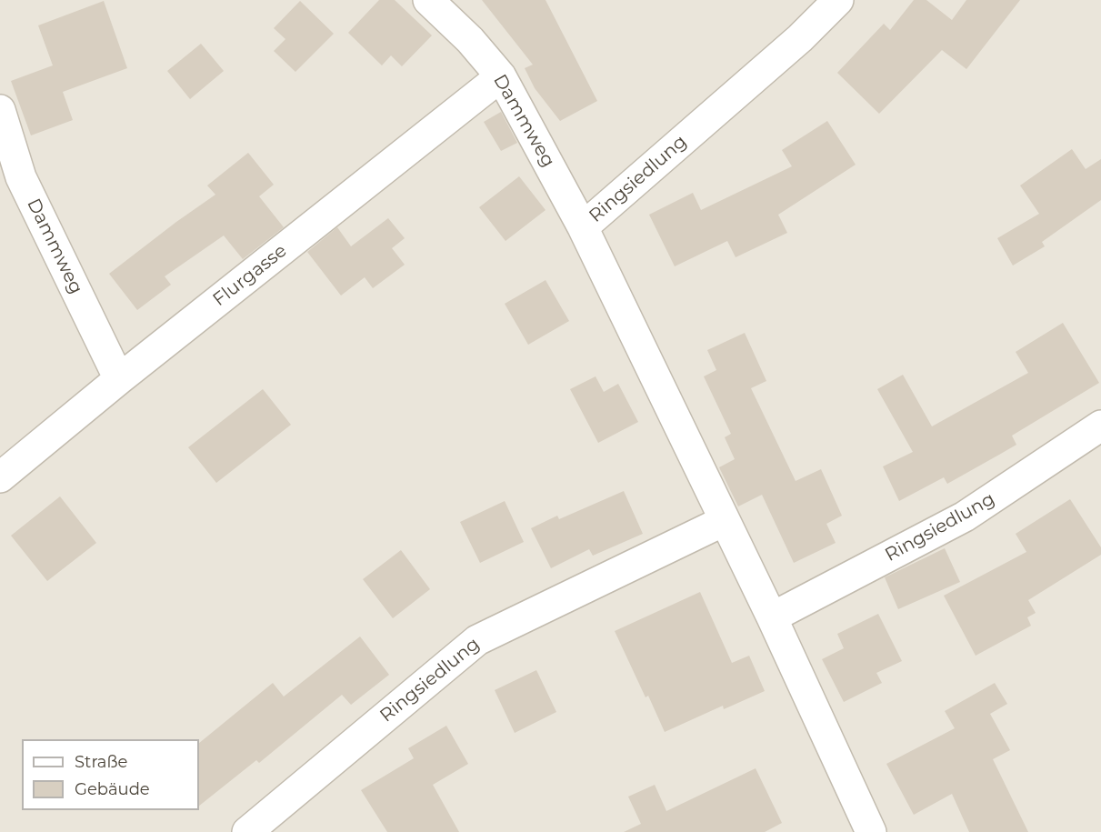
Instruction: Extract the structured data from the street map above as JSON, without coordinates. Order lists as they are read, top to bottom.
{
  "streets": {
    "street": ["Dammweg", "Ringsiedlung", "Flurgasse"]
  },
  "crossings": [
    ["Dammweg", "Ringsiedlung"],
    ["Dammweg", "Flurgasse"]
  ],
  "legend": ["Straße", "Gebäude"]
}
